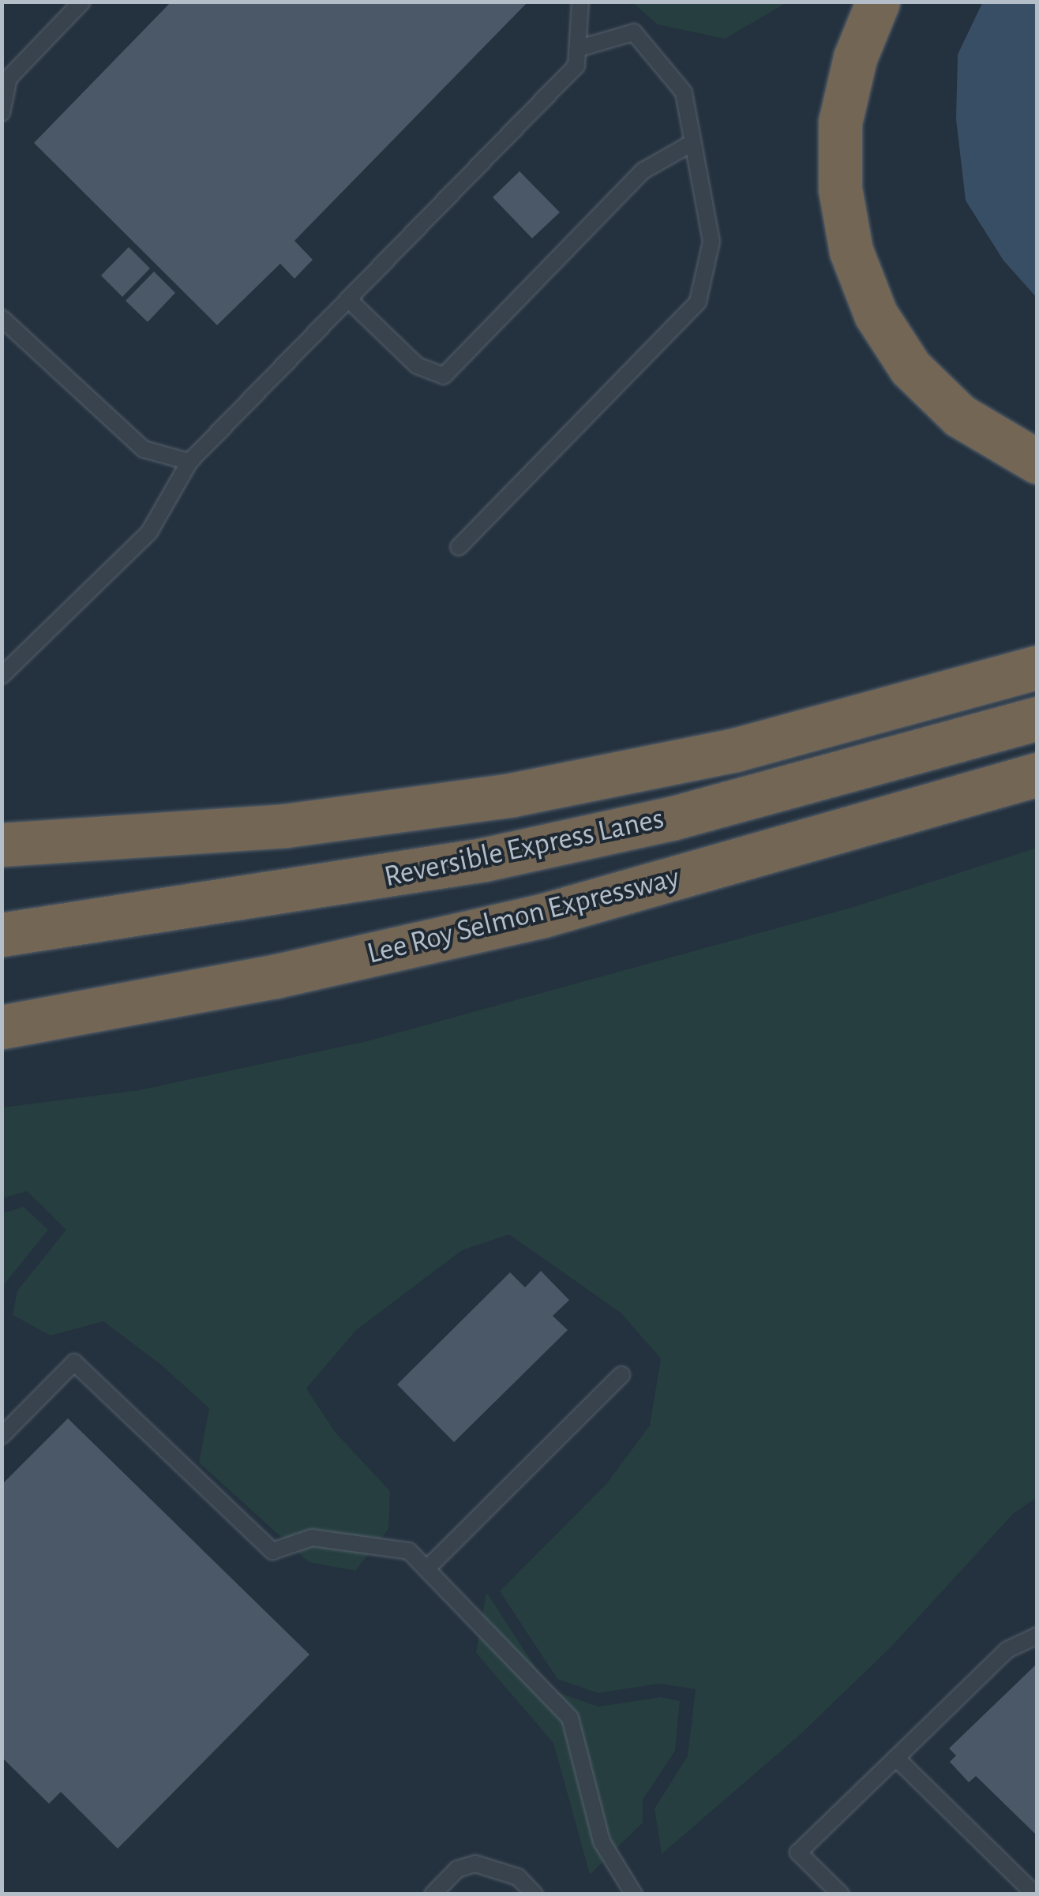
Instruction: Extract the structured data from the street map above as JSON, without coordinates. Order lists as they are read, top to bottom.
{
  "streets": {
    "highway": ["Reversible Express Lanes", "Lee Roy Selmon Expressway"]
  }
}
